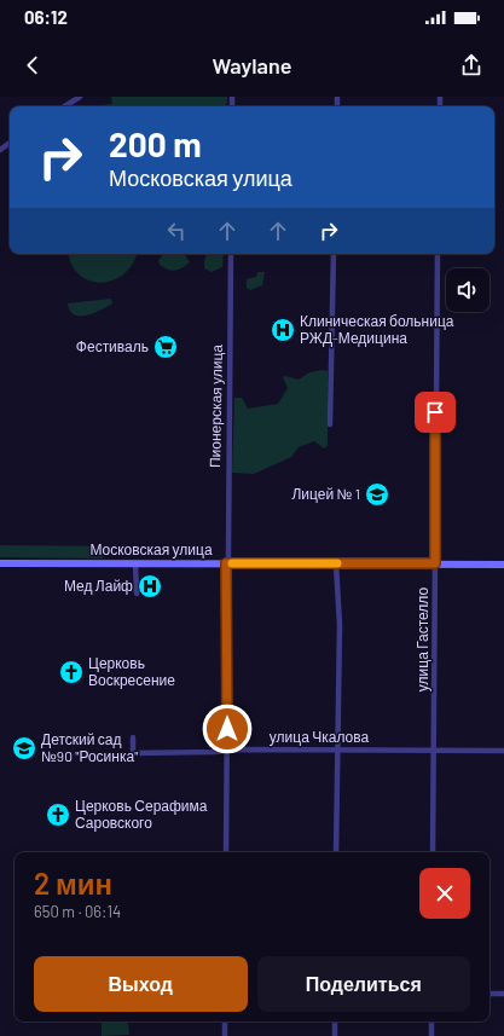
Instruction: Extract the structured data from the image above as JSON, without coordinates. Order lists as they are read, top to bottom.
{
  "streets": {
    "main road": ["Московская улица"],
    "street": ["Пионерская улица", "улица Гастелло", "улица Чкалова"]
  },
  "crossings": [
    ["Пионерская улица", "Московская улица"],
    ["Пионерская улица", "улица Чкалова"],
    ["Московская улица", "улица Гастелло"],
    ["улица Гастелло", "улица Чкалова"]
  ],
  "places": {
    "hospital": ["Клиническая больница РЖД-Медицина", "Мед Лайф"],
    "supermarket": ["Фестиваль"],
    "school or university": ["Лицей № 1", "Детский сад №90 \"Росинка\""],
    "church": ["Церковь Воскресение", "Церковь Серафима Саровского"]
  },
  "page": {
    "status": "06:12",
    "header": "Waylane",
    "turn": ["200 m", "Московская улица"],
    "heading": ["2 мин", "650 m · 06:14"],
    "buttons": ["Выход", "Поделиться"]
  }
}
